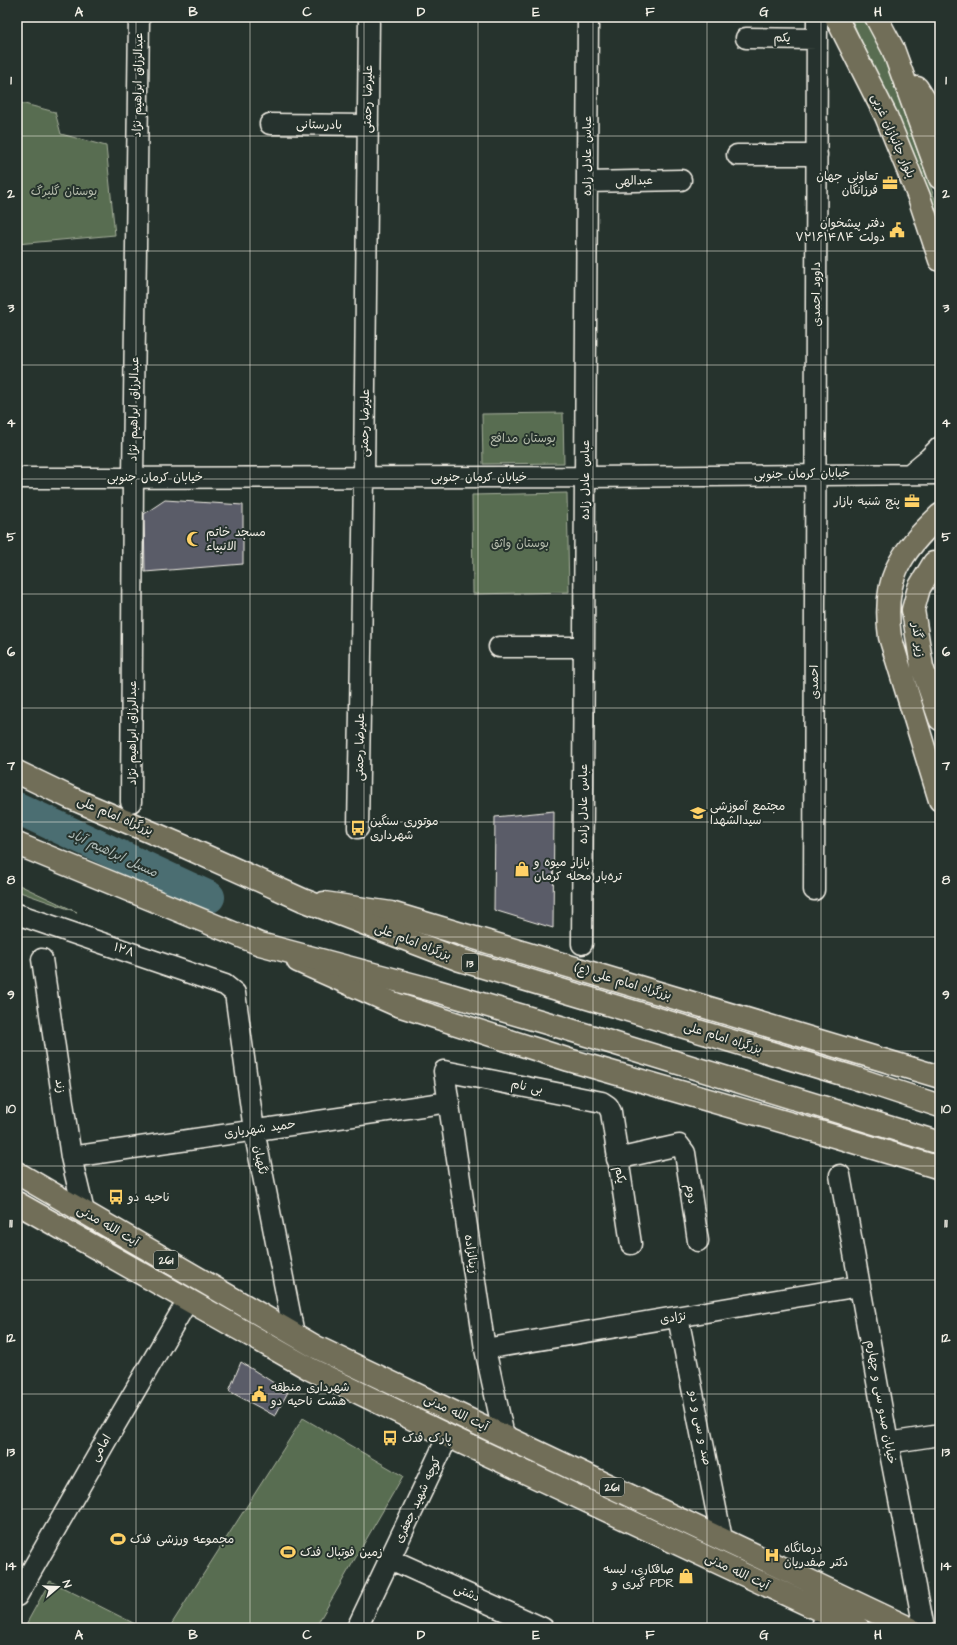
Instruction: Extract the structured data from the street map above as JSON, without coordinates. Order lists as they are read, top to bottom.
{
  "streets": {
    "main road": [
      "بلوار جانبازان غربی",
      "زیر گذر",
      "بزرگراه امام علی",
      "13",
      "بزرگراه امام علی (ع)",
      "آیت الله مدنی",
      "261"
    ],
    "street": [
      "یکم",
      "عبدالرزاق ابراهیم نژاد",
      "علیرضا رحمتی",
      "بادرستانی",
      "عباس عادل زاده",
      "عبدالهی",
      "داوود احمدی",
      "خیابان کرمان جنوبی",
      "احمدی",
      "۱۲۸",
      "زند",
      "بی نام",
      "حمید شهریاری",
      "نگهبان",
      "دوم",
      "زینالزاده",
      "نژادی",
      "خیابان صدو سی و چهارم",
      "صد و سی و دو",
      "امامی",
      "کوچه شهید جعفری",
      "دشتی"
    ]
  },
  "crossings": [
    ["یکم", "داوود احمدی"],
    ["یکم", "بی نام"],
    ["یکم", "دوم"],
    ["عبدالرزاق ابراهیم نژاد", "خیابان کرمان جنوبی"],
    ["علیرضا رحمتی", "بادرستانی"],
    ["علیرضا رحمتی", "خیابان کرمان جنوبی"],
    ["عباس عادل زاده", "عبدالهی"],
    ["عباس عادل زاده", "خیابان کرمان جنوبی"],
    ["داوود احمدی", "خیابان کرمان جنوبی"],
    ["داوود احمدی", "احمدی"],
    ["خیابان کرمان جنوبی", "احمدی"],
    ["بزرگراه امام علی", "بزرگراه امام علی (ع)"],
    ["۱۲۸", "نگهبان"],
    ["زند", "حمید شهریاری"],
    ["زند", "آیت الله مدنی"],
    ["بی نام", "زینالزاده"],
    ["حمید شهریاری", "نگهبان"],
    ["حمید شهریاری", "زینالزاده"],
    ["نگهبان", "آیت الله مدنی"],
    ["آیت الله مدنی", "زینالزاده"],
    ["آیت الله مدنی", "261"],
    ["آیت الله مدنی", "صد و سی و دو"],
    ["آیت الله مدنی", "امامی"],
    ["آیت الله مدنی", "کوچه شهید جعفری"],
    ["زینالزاده", "نژادی"],
    ["261", "امامی"],
    ["نژادی", "خیابان صدو سی و چهارم"],
    ["نژادی", "صد و سی و دو"],
    ["کوچه شهید جعفری", "دشتی"]
  ],
  "water": ["مسیل ابراهیم آباد"],
  "parks": ["بوستان گلبرگ", "بوستان مدافع", "بوستان واثق"],
  "places": {
    "office": ["تعاونی جهان فرزانگان", "پنج شنبه بازار"],
    "public building": ["دفتر پیشخوان دولت ۷۲۱۶۱۴۸۴", "شهرداری منطقه هشت ناحیه دو"],
    "mosque": ["مسجد خاتم الانبیاء"],
    "school or university": ["مجتمع آموزشی سیدالشهدا"],
    "bus stop": ["موتوری سنگین شهرداری", "ناحیه دو", "پارک فدک"],
    "shop": ["بازار میوه و تره‌بار محله کرمان", "صافکاری، لیسه گیری و PDR"],
    "sports": ["مجموعه ورزشی فدک", "زمین فوتبال فدک"],
    "hospital": ["درمانگاه دکتر صفدریان"]
  },
  "north": "right",
  "grid": {
    "columns": [
      "A",
      "B",
      "C",
      "D",
      "E",
      "F",
      "G",
      "H"
    ],
    "rows": [
      "1",
      "2",
      "3",
      "4",
      "5",
      "6",
      "7",
      "8",
      "9",
      "10",
      "11",
      "12",
      "13",
      "14"
    ]
  }
}
